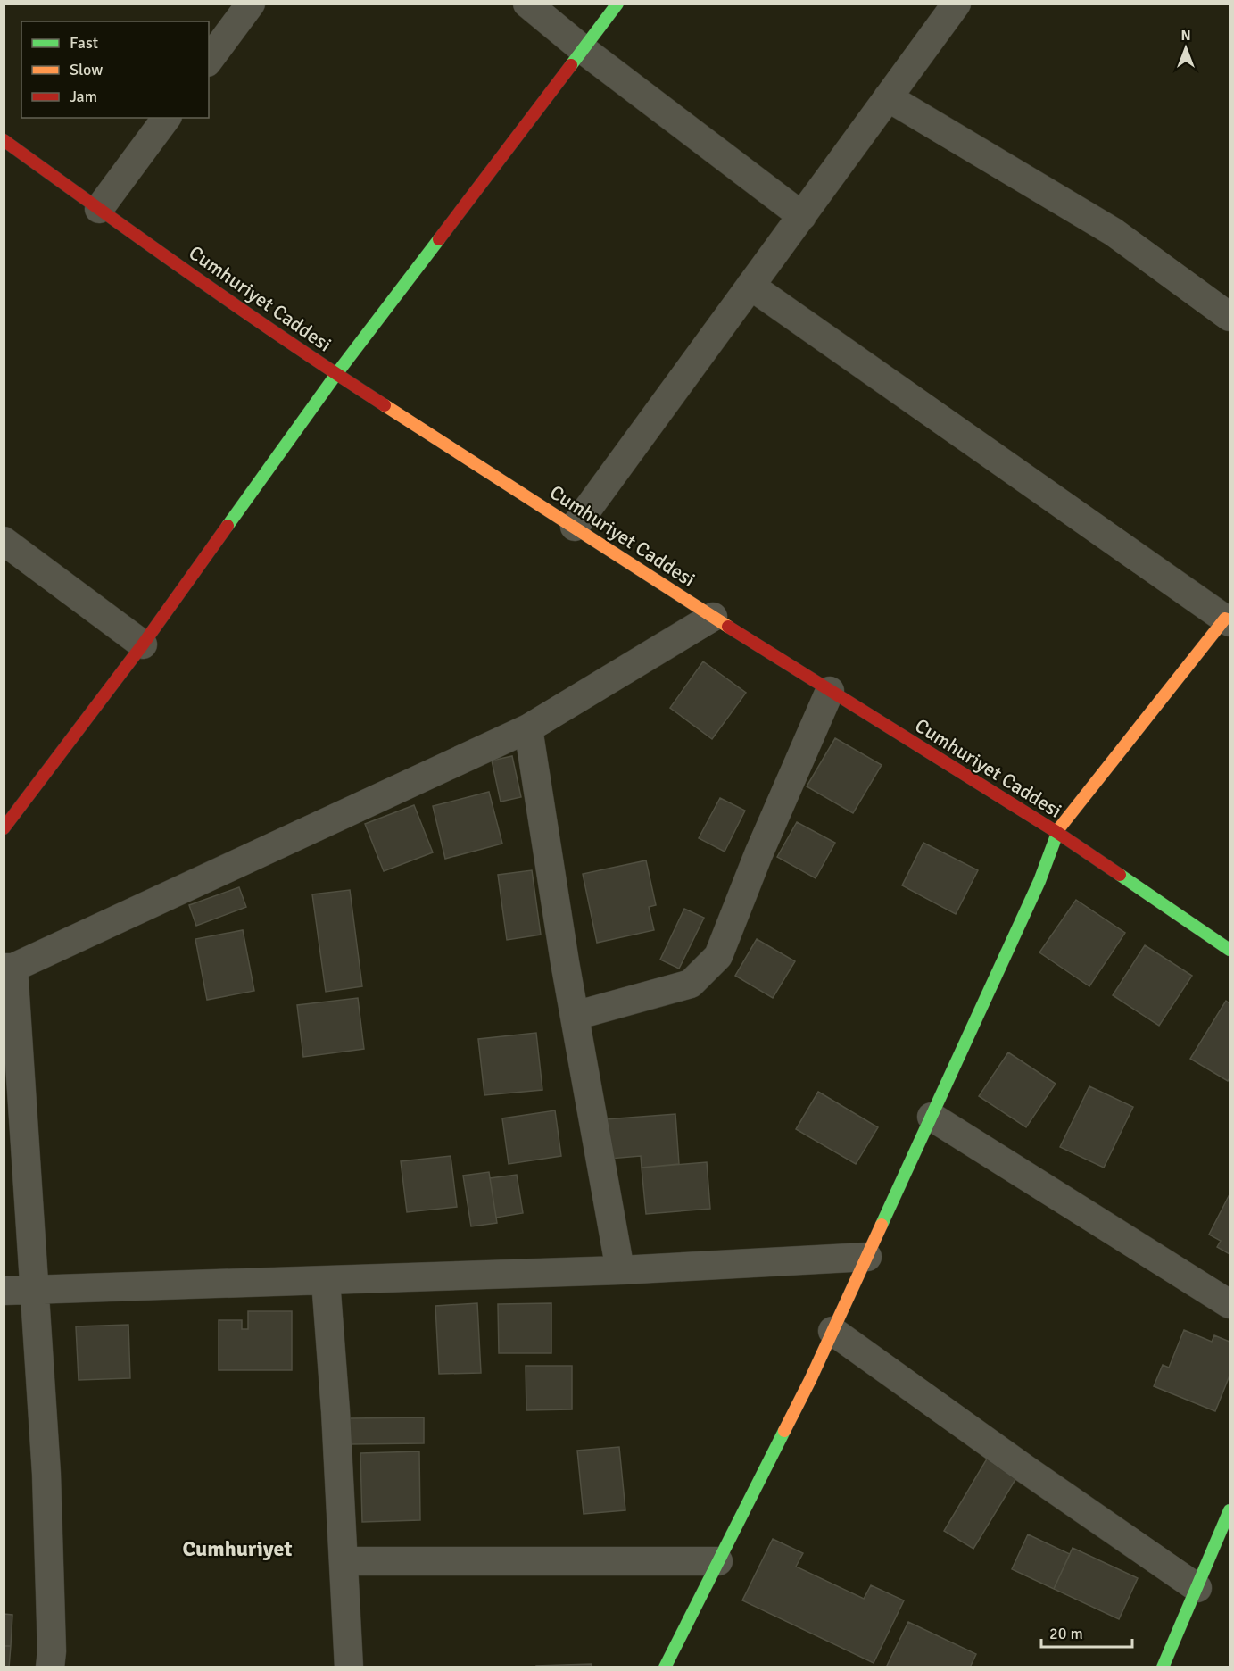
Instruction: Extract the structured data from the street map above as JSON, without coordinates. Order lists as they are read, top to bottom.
{
  "streets": {
    "street": ["Cumhuriyet Caddesi"]
  },
  "districts": ["Cumhuriyet"],
  "legend": ["Fast", "Slow", "Jam"],
  "scale_bar": "20 m",
  "north": "top"
}
